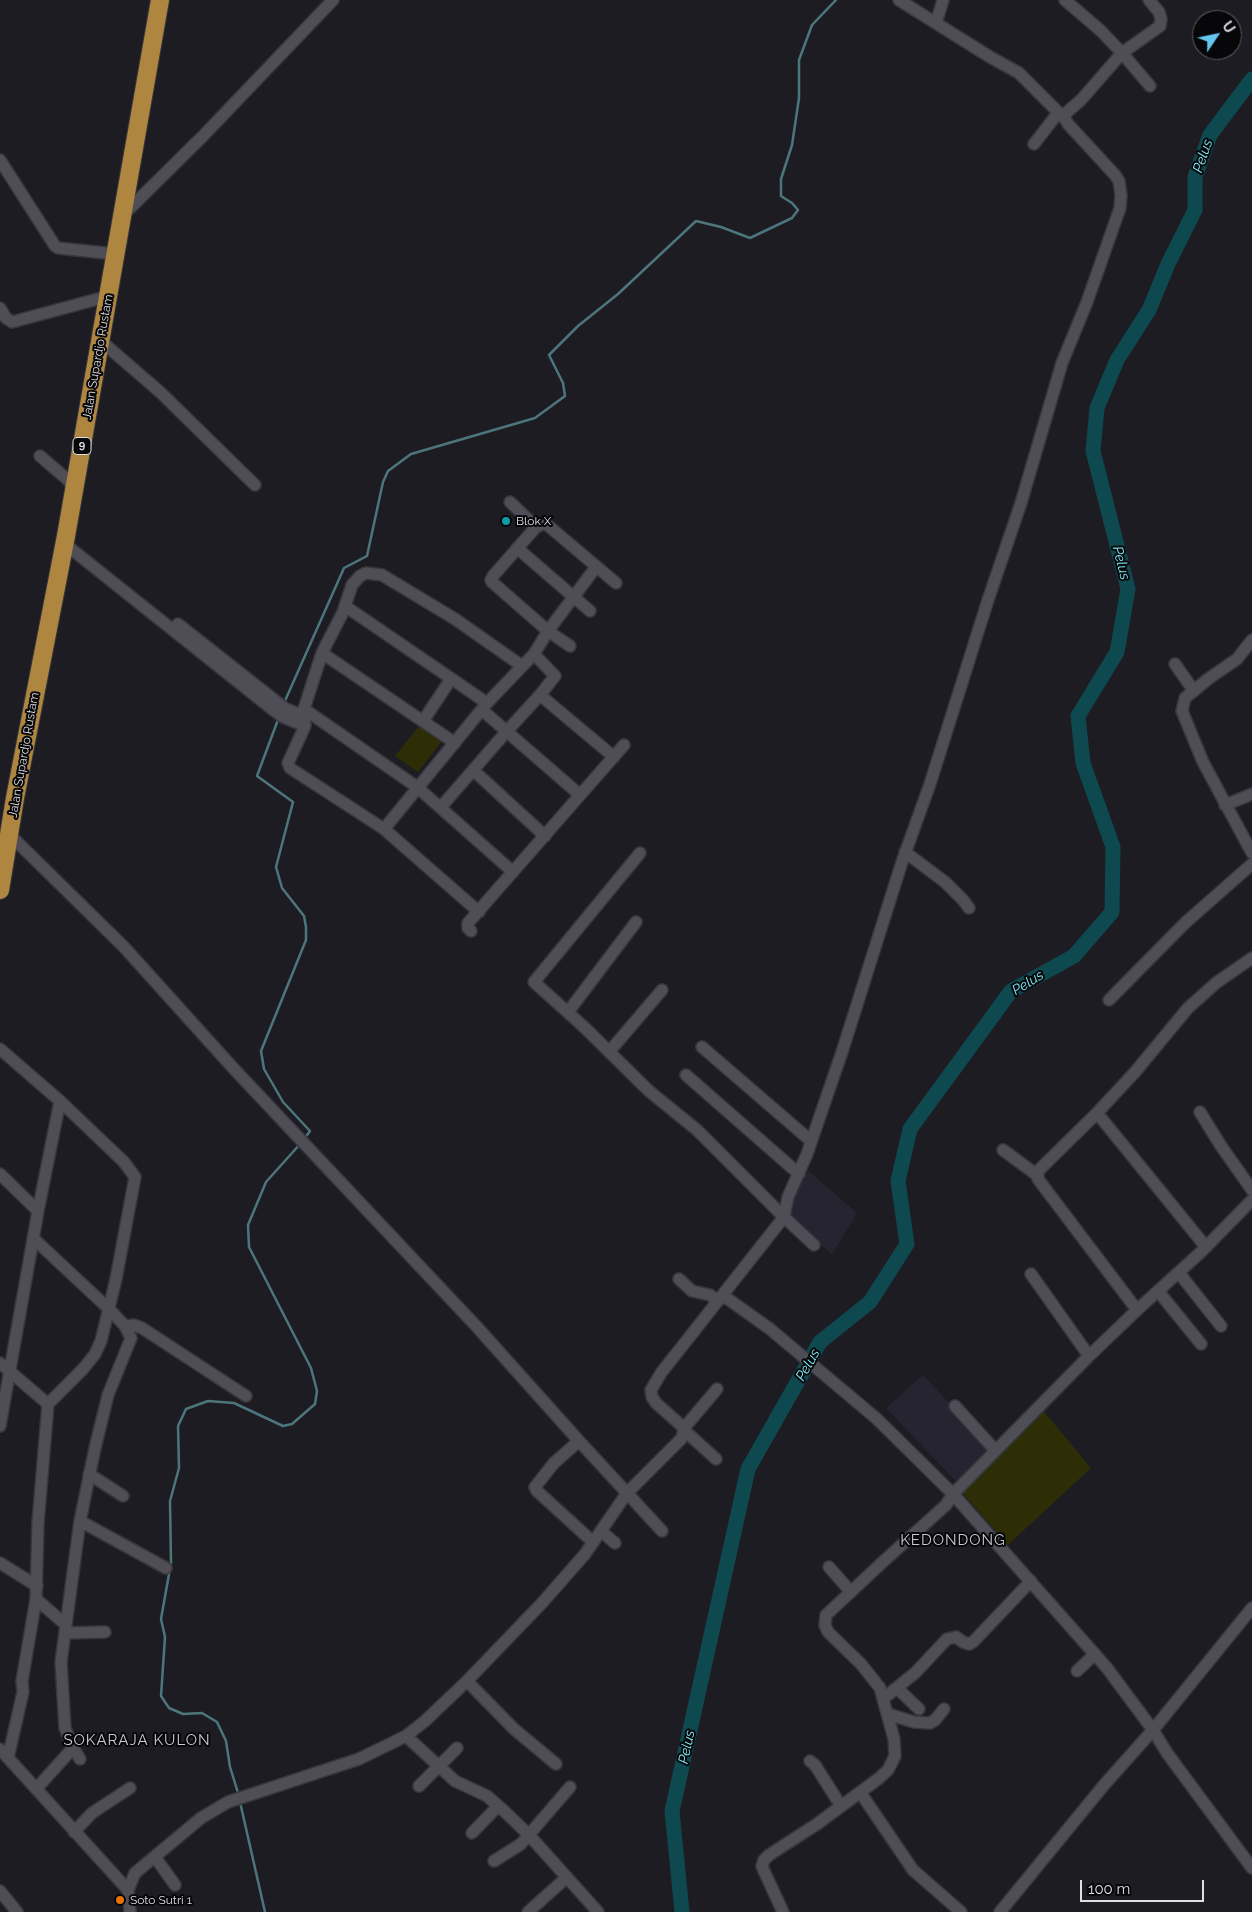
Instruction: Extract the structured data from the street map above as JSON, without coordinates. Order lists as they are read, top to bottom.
{
  "streets": {
    "highway": ["Jalan Supardjo Rustam", "9"]
  },
  "districts": ["KEDONDONG", "SOKARAJA KULON"],
  "water": ["Pelus"],
  "places": ["Blok X", "Soto Sutri 1"],
  "scale_bar": "100 m",
  "north": "top right"
}
